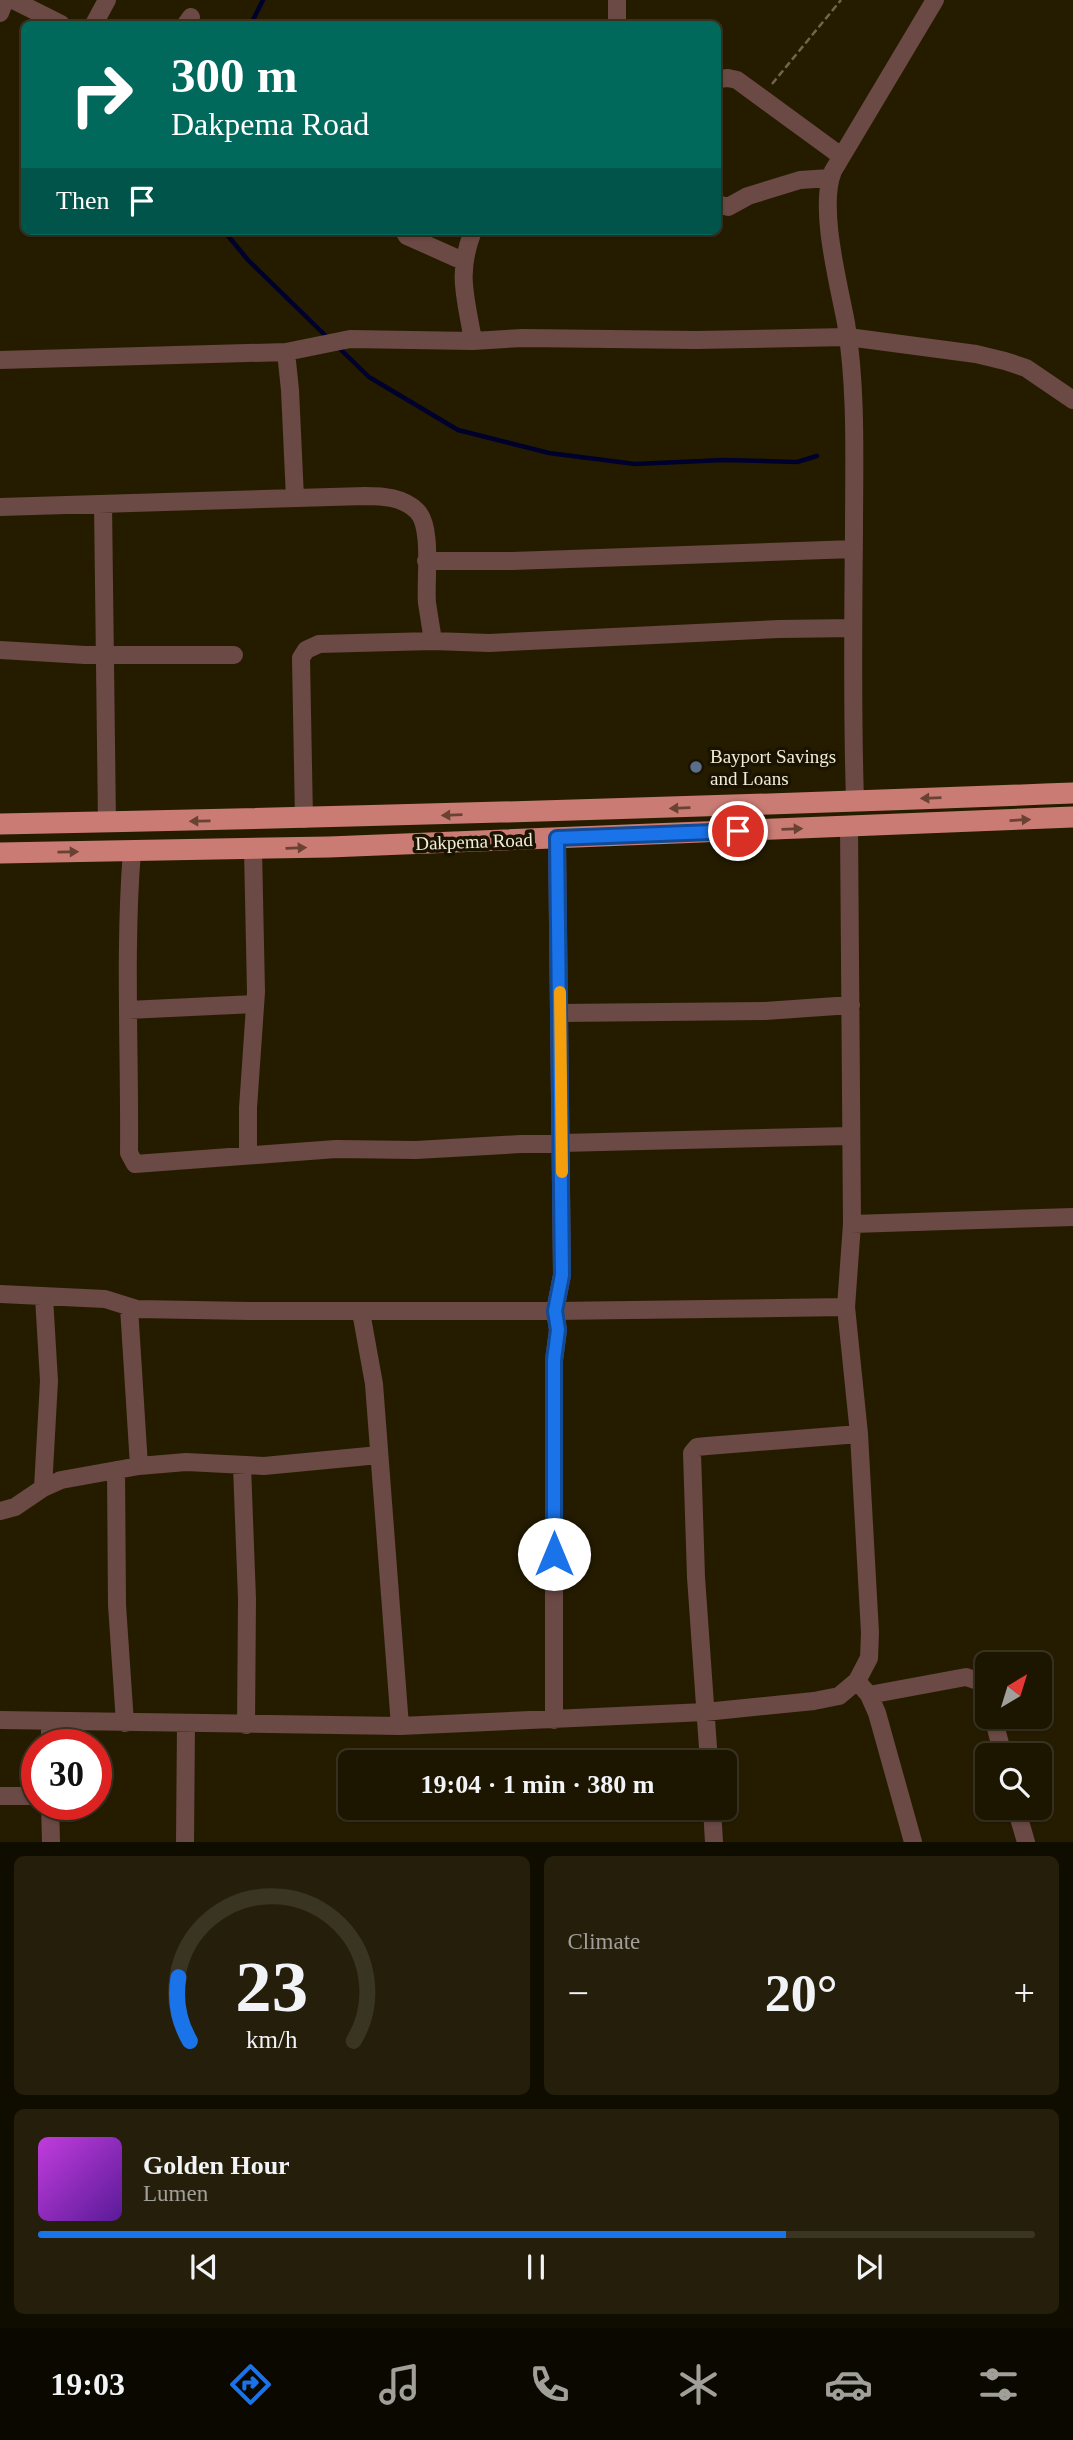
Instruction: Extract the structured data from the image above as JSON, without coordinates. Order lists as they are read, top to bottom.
{
  "streets": {
    "highway": ["Dakpema Road"]
  },
  "places": ["Bayport Savings and Loans"],
  "north": "top right",
  "page": {
    "turn": ["300 m", "Dakpema Road"],
    "then": "Then",
    "limit": "30",
    "trip": "19:04 · 1 min · 380 m",
    "tile": "Climate",
    "heat": ["−", "20°", "+"],
    "song": ["Golden Hour", "Lumen"],
    "tabs": "19:03",
    "gauge": ["23", "km/h"]
  }
}
